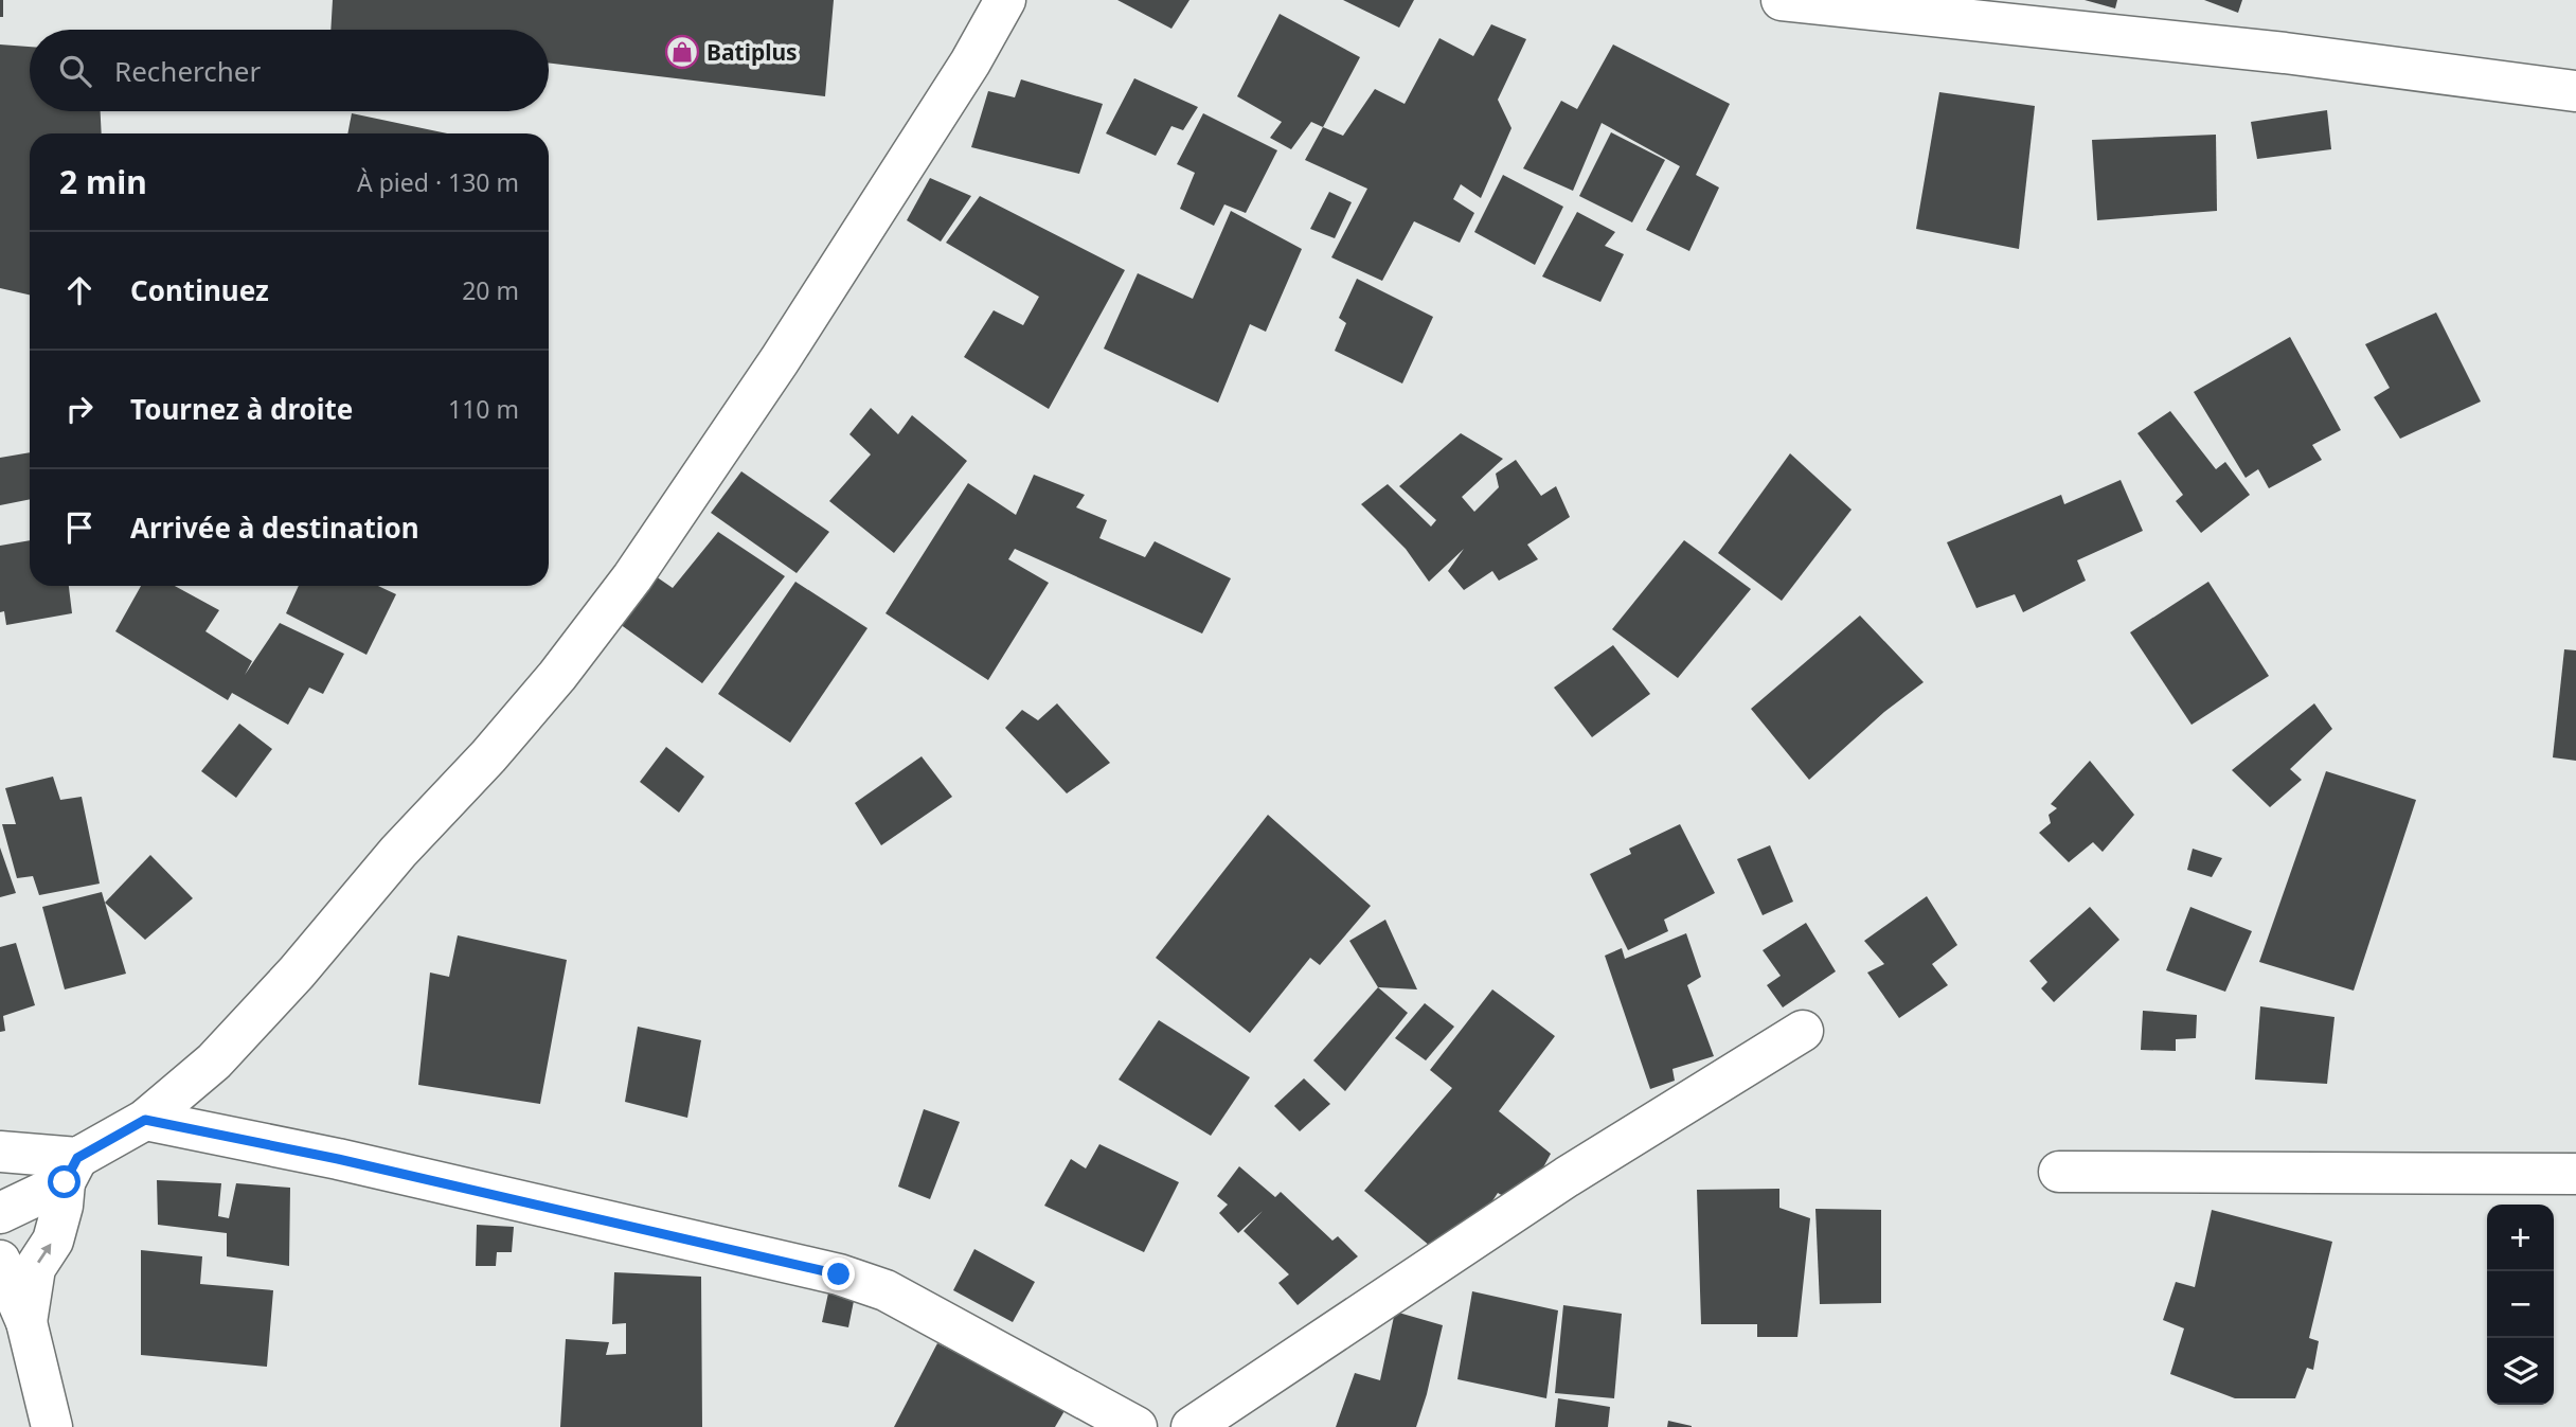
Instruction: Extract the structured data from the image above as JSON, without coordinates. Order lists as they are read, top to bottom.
{
  "places": {
    "shop": ["Batiplus"]
  },
  "page": {
    "search": "Rechercher",
    "heading": ["2 min", "À pied · 130 m"],
    "list": [
      ["Continuez", "20 m"],
      ["Tournez à droite", "110 m"],
      "Arrivée à destination"
    ],
    "map_buttons": ["+", "−"]
  }
}
